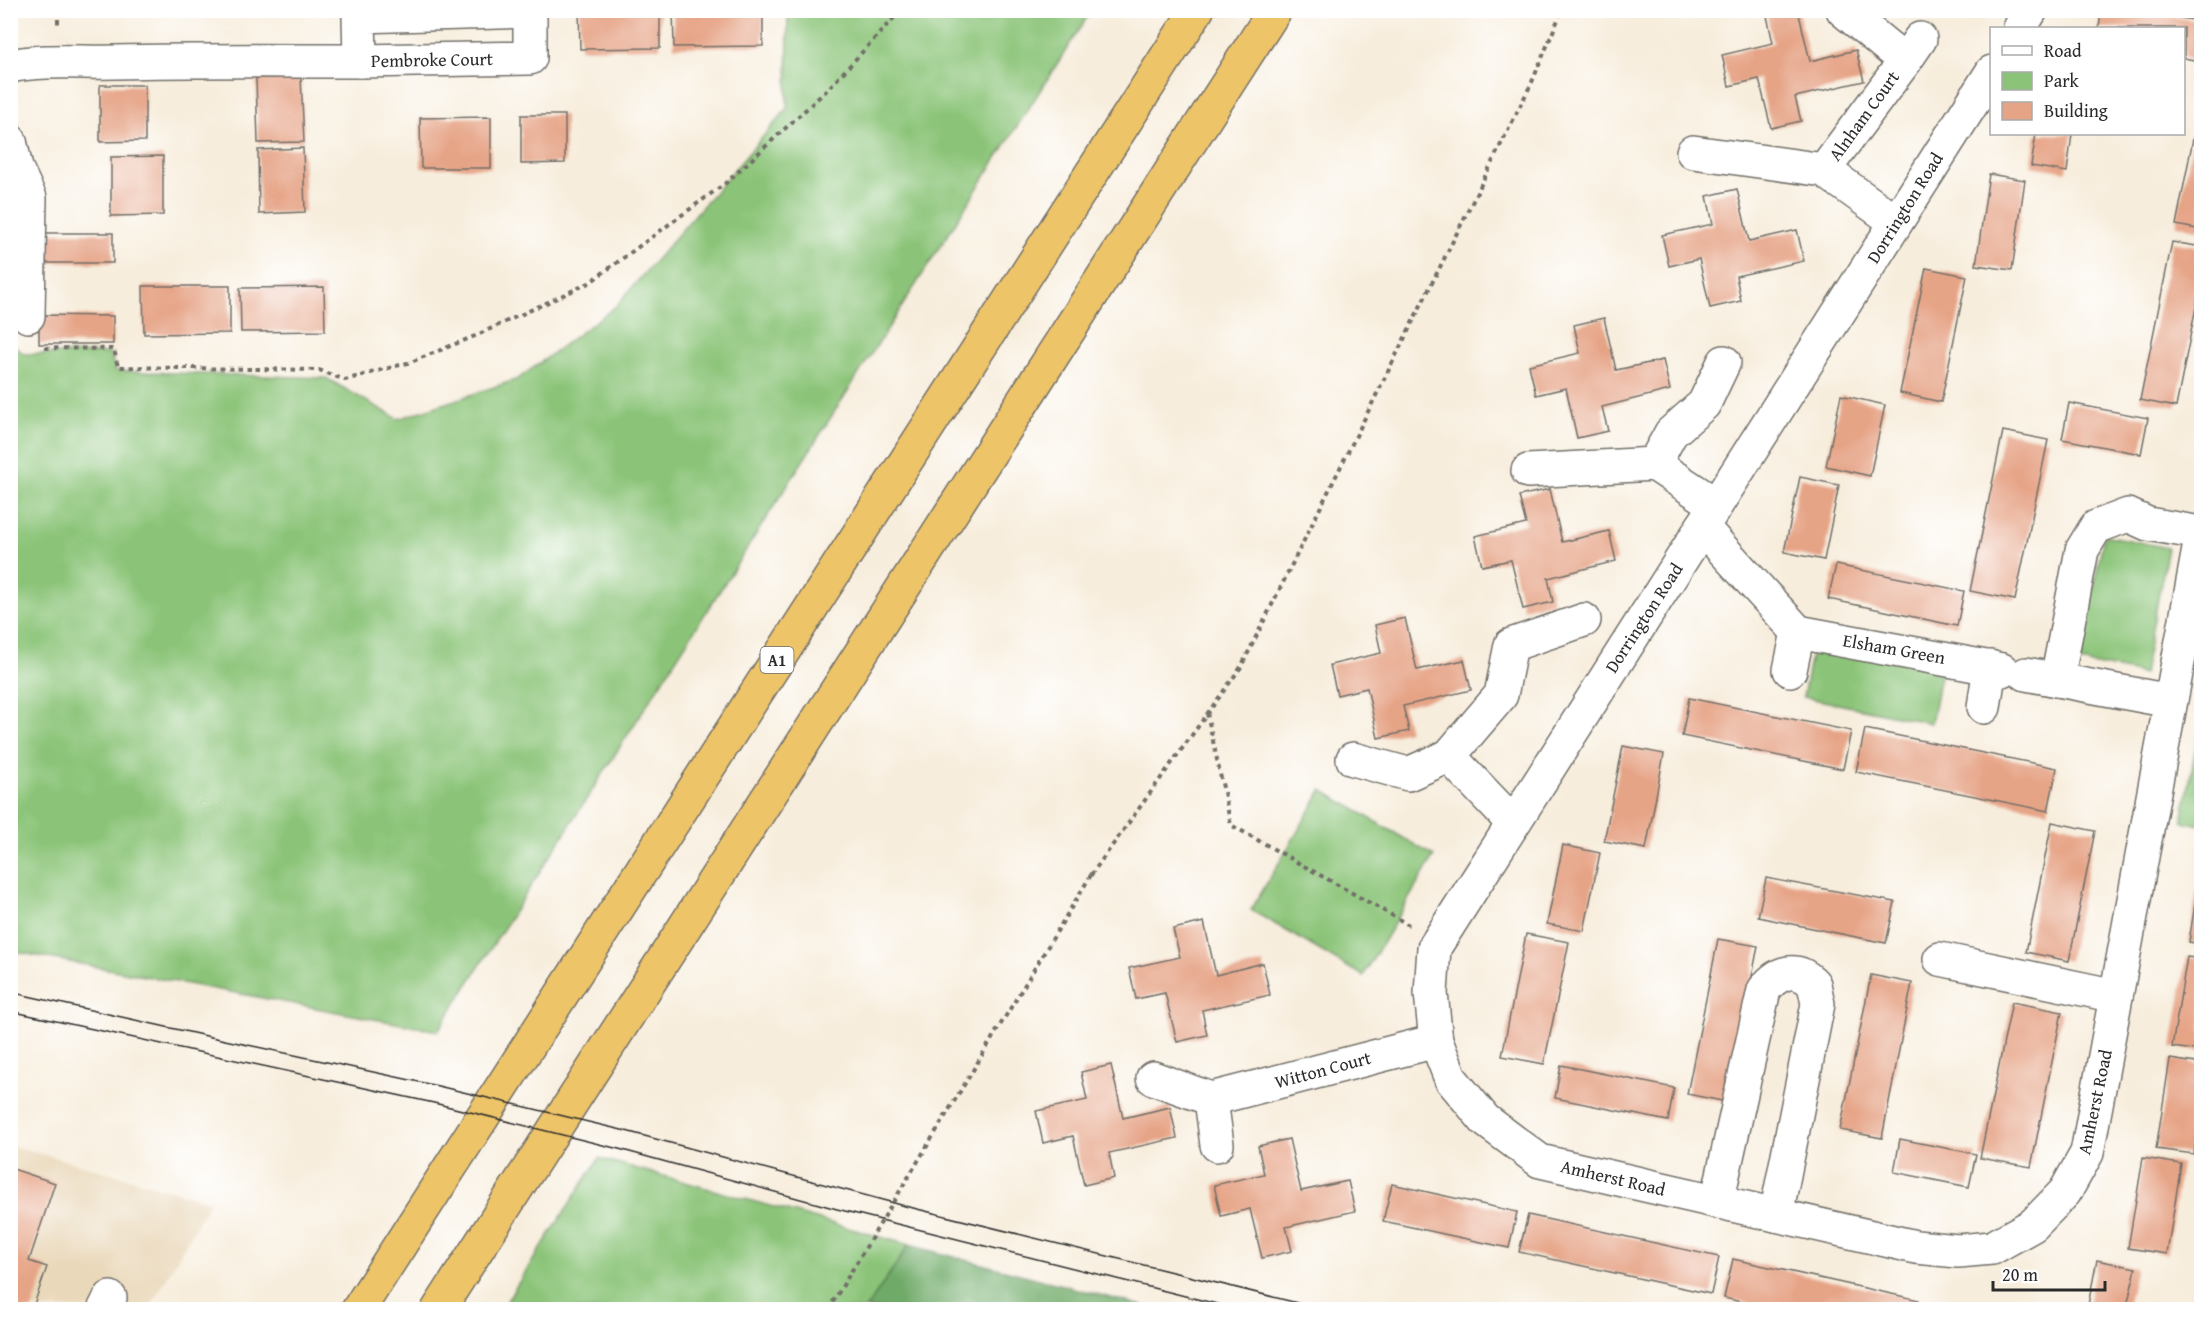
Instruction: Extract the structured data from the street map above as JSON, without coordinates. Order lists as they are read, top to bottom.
{
  "streets": {
    "highway": ["A1"],
    "street": [
      "Pembroke Court",
      "Alnham Court",
      "Dorrington Road",
      "Elsham Green",
      "Witton Court",
      "Amherst Road"
    ]
  },
  "crossings": [
    ["Alnham Court", "Dorrington Road"],
    ["Dorrington Road", "Witton Court"],
    ["Dorrington Road", "Amherst Road"],
    ["Elsham Green", "Amherst Road"]
  ],
  "legend": ["Road", "Park", "Building"],
  "scale_bar": "20 m"
}
